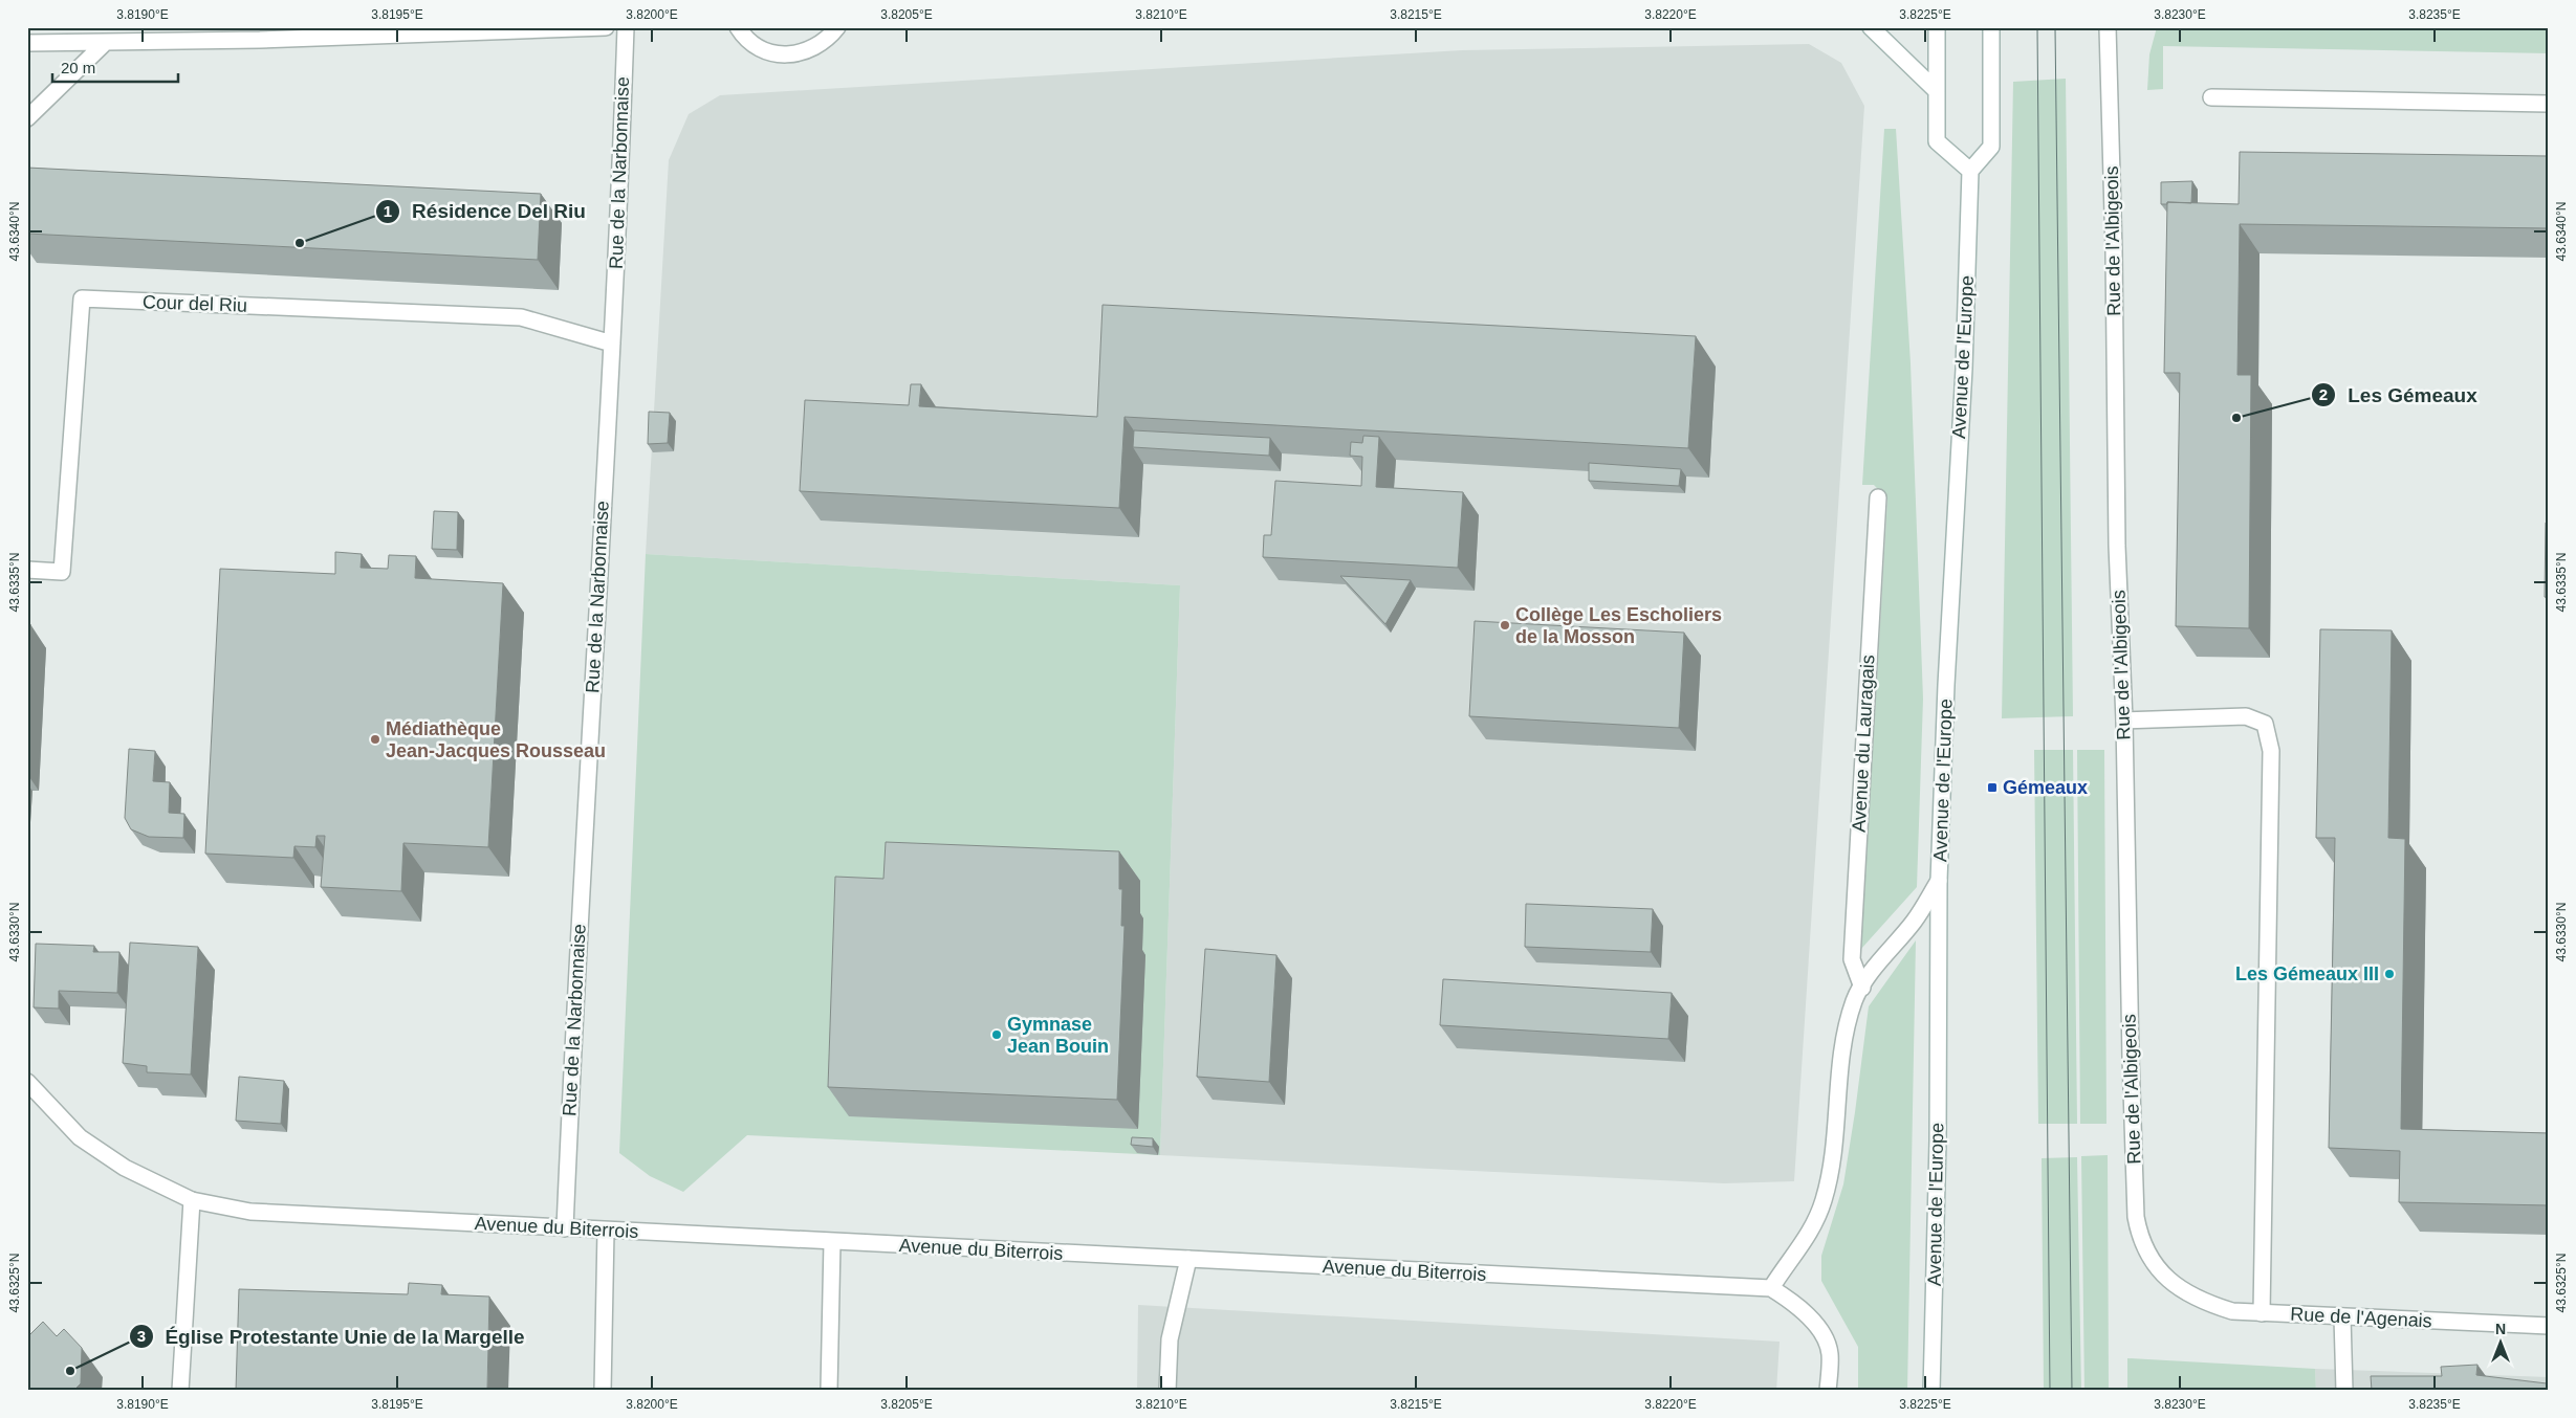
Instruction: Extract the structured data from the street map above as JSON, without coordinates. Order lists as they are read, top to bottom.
{
  "streets": {
    "street": [
      "Rue de la Narbonnaise",
      "Rue de l'Albigeois",
      "Cour del Riu",
      "Avenue de l'Europe",
      "Avenue du Lauragais",
      "Avenue du Biterrois",
      "Rue de l'Agenais"
    ]
  },
  "crossings": [
    ["Rue de la Narbonnaise", "Cour del Riu"],
    ["Rue de la Narbonnaise", "Avenue du Biterrois"],
    ["Rue de l'Albigeois", "Rue de l'Agenais"]
  ],
  "places": {
    "other": [
      "Résidence Del Riu",
      "Les Gémeaux",
      "Collège Les Escholiers de la Mosson",
      "Médiathèque Jean-Jacques Rousseau",
      "Les Gémeaux III",
      "Gymnase Jean Bouin",
      "Église Protestante Unie de la Margelle"
    ],
    "transit": ["Gémeaux"]
  },
  "scale_bar": "20 m",
  "north": "top",
  "coordinates": [
    "3.8190°E",
    "3.8195°E",
    "3.8200°E",
    "3.8205°E",
    "3.8210°E",
    "3.8215°E",
    "3.8220°E",
    "3.8225°E",
    "3.8230°E",
    "3.8235°E",
    "43.6340°N",
    "43.6335°N",
    "43.6330°N",
    "43.6325°N"
  ]
}
